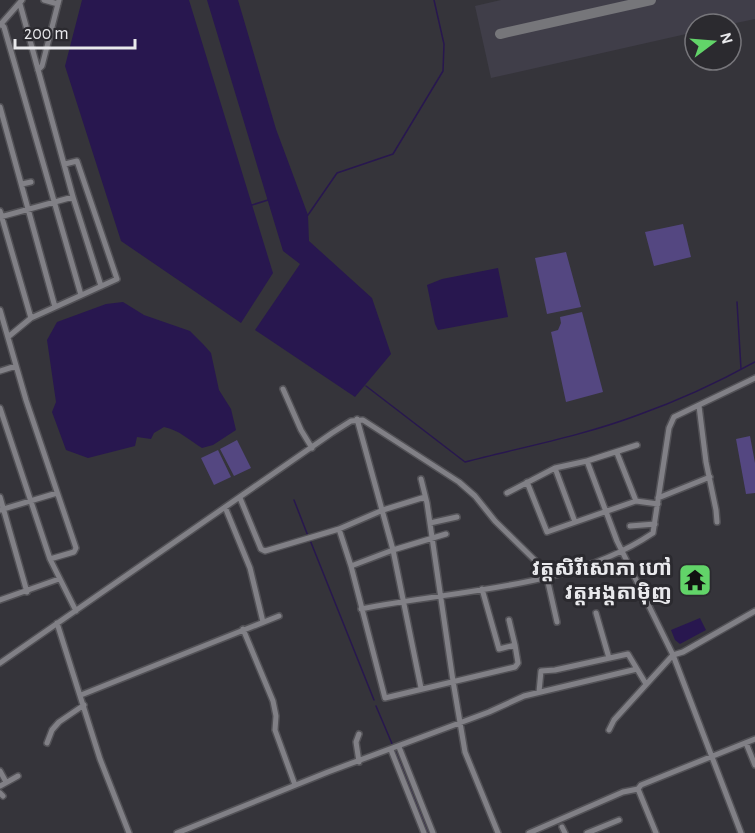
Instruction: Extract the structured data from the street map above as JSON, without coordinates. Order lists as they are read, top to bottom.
{
  "places": {
    "temple": ["វត្តសិរីសោភា ហៅ វត្តអង្តតាម៉ិញ"]
  },
  "scale_bar": "200 m",
  "north": "right"
}
